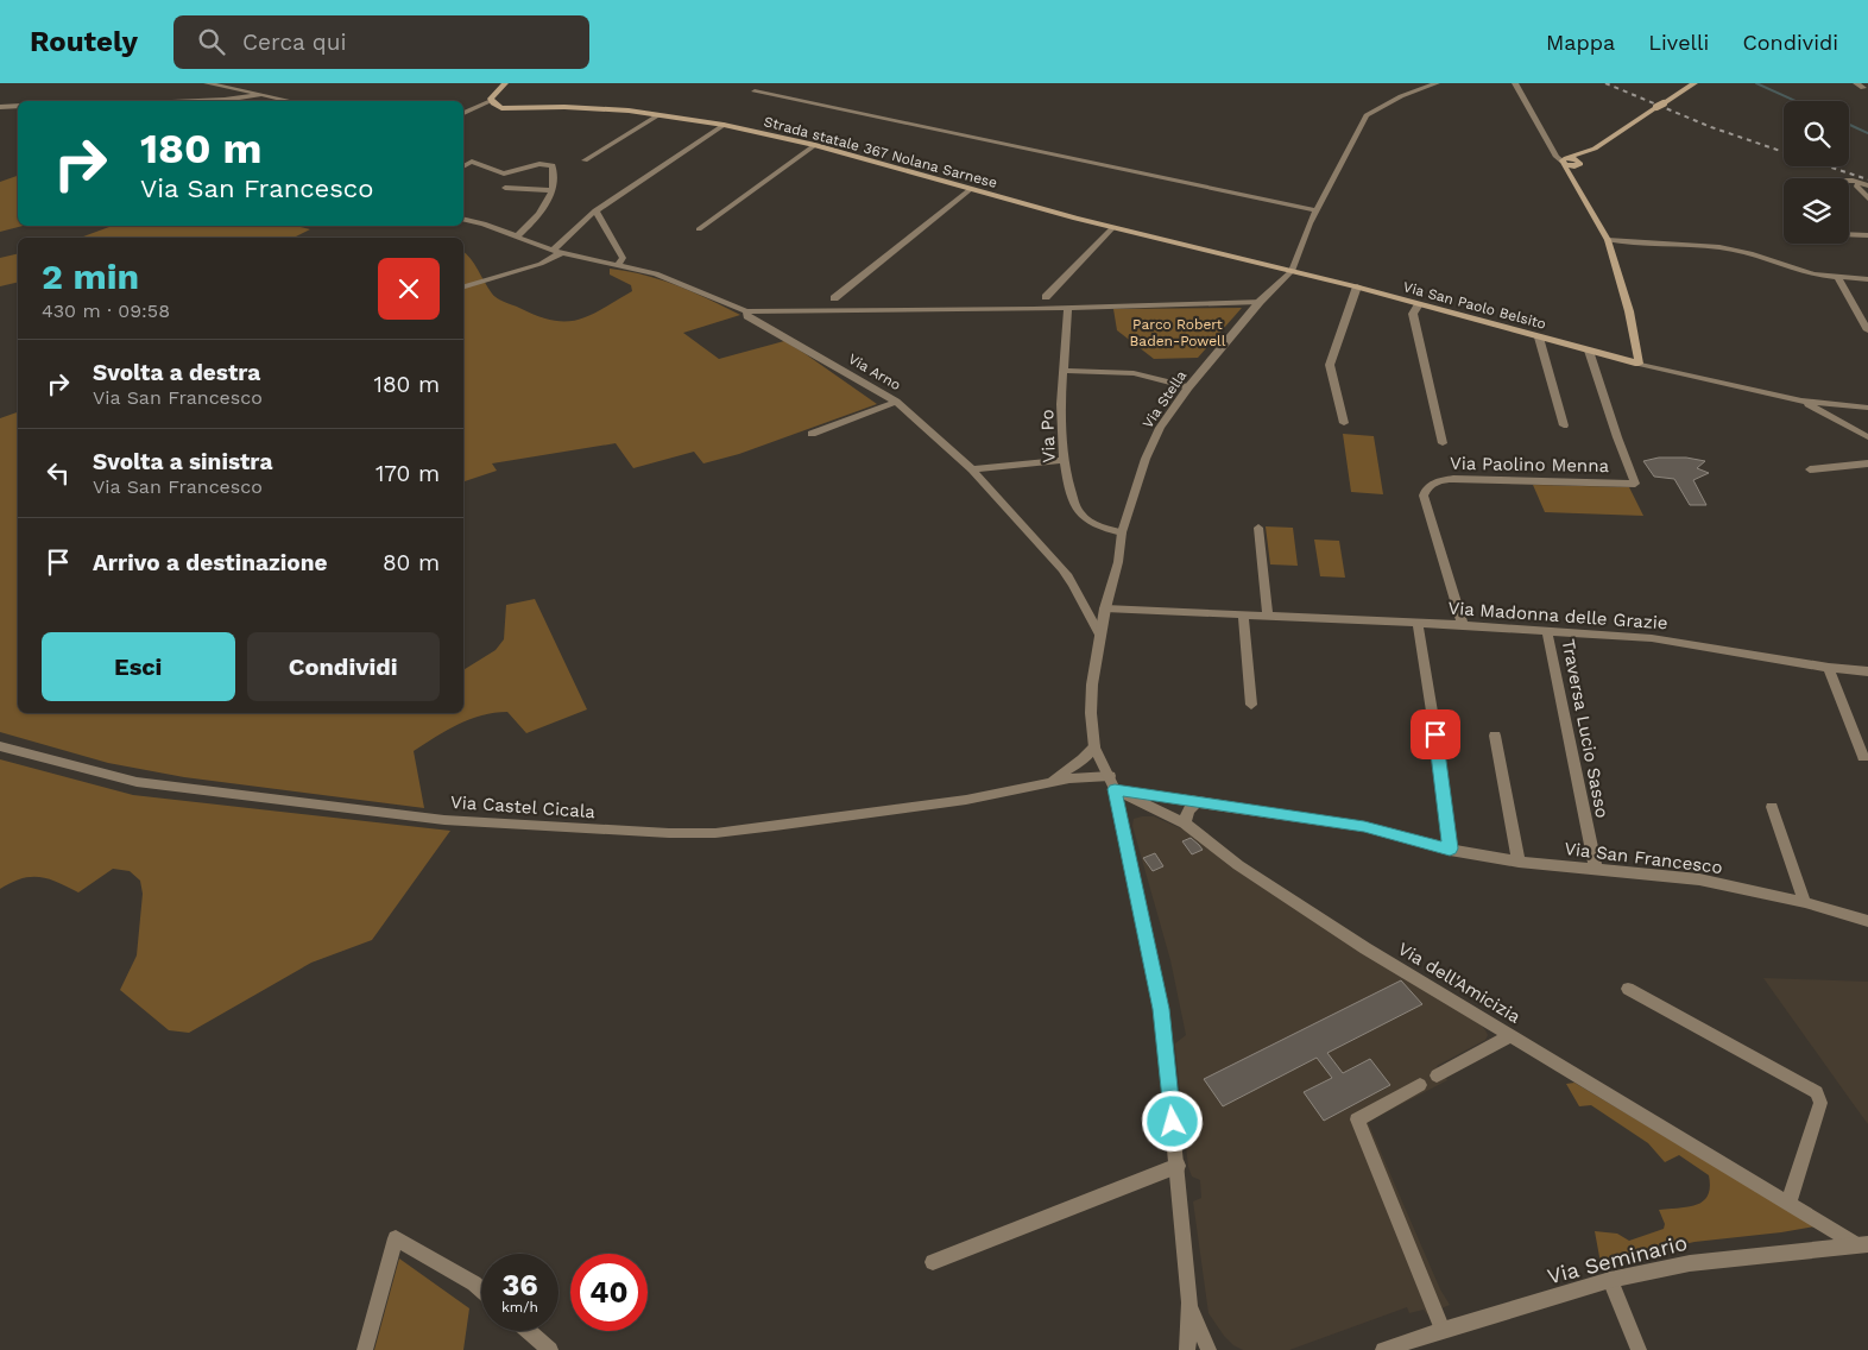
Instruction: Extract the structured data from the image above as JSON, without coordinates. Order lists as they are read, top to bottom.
{
  "streets": {
    "main road": ["Strada statale 367 Nolana Sarnese", "Via San Paolo Belsito"],
    "street": [
      "Via Arno",
      "Via Stella",
      "Via Po",
      "Via Paolino Menna",
      "Via Madonna delle Grazie",
      "Traversa Lucio Sasso",
      "Via Castel Cicala",
      "Via San Francesco",
      "Via dell'Amicizia",
      "Via Seminario"
    ]
  },
  "crossings": [
    ["Strada statale 367 Nolana Sarnese", "Via San Paolo Belsito"],
    ["Via San Paolo Belsito", "Via Stella"],
    ["Via San Paolo Belsito", "Via Paolino Menna"],
    ["Via Arno", "Via Stella"],
    ["Via Stella", "Via Po"],
    ["Via Stella", "Via Madonna delle Grazie"],
    ["Via Paolino Menna", "Via Madonna delle Grazie"],
    ["Via Madonna delle Grazie", "Traversa Lucio Sasso"],
    ["Traversa Lucio Sasso", "Via San Francesco"],
    ["Via Castel Cicala", "Via San Francesco"],
    ["Via San Francesco", "Via dell'Amicizia"],
    ["Via dell'Amicizia", "Via Seminario"]
  ],
  "parks": ["Parco Robert Baden-Powell"],
  "page": {
    "header": "Routely",
    "search": "Cerca qui",
    "nav": ["Mappa", "Livelli", "Condividi"],
    "turn": ["180 m", "Via San Francesco"],
    "heading": ["2 min", "430 m · 09:58"],
    "list": [
      {
        "name": "Svolta a destra",
        "note": "Via San Francesco",
        "value": "180 m"
      },
      {
        "name": "Svolta a sinistra",
        "note": "Via San Francesco",
        "value": "170 m"
      },
      {
        "name": "Arrivo a destinazione",
        "value": "80 m"
      }
    ],
    "buttons": ["Esci", "Condividi"],
    "speed": "36 km/h",
    "limit": "40"
  }
}
